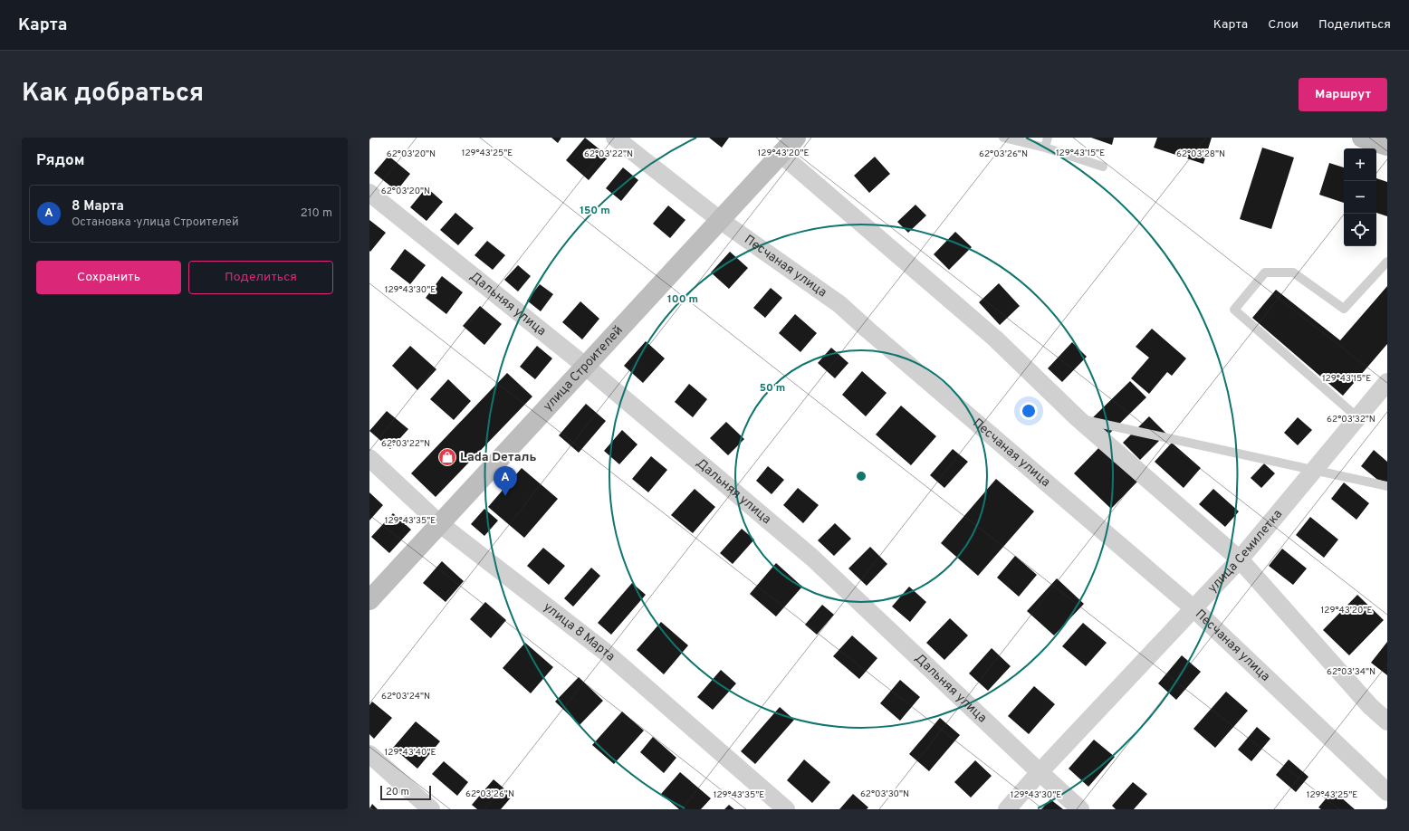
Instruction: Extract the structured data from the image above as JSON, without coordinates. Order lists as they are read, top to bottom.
{
  "streets": {
    "main road": ["улица Строителей"],
    "street": [
      "Песчаная улица",
      "Дальняя улица",
      "улица Семилетка",
      "улица 8 Марта"
    ]
  },
  "crossings": [
    ["Песчаная улица", "улица Строителей"],
    ["Песчаная улица", "улица Семилетка"],
    ["Дальняя улица", "улица Строителей"],
    ["Дальняя улица", "улица Семилетка"],
    ["улица Строителей", "улица 8 Марта"]
  ],
  "places": {
    "shop": ["Lada Dеталь"]
  },
  "scale_bar": "20 m",
  "page": {
    "header": "Карта",
    "nav": ["Карта", "Слои", "Поделиться"],
    "title": "Как добраться",
    "buttons": [
      "Маршрут",
      ["Сохранить", "Поделиться"]
    ],
    "heading": "Рядом",
    "map_buttons": ["+", "−"],
    "list": [
      {
        "mark": "A",
        "name": "8 Марта",
        "note": "Остановка · улица Строителей",
        "value": "210 m"
      }
    ],
    "pins": "A",
    "scale": "20 m"
  },
  "coordinates": [
    "129°43'25\"E",
    "129°43'20\"E",
    "129°43'15\"E",
    "62°03'20\"N",
    "62°03'22\"N",
    "62°03'26\"N",
    "62°03'28\"N",
    "129°43'30\"E",
    "62°03'32\"N",
    "129°43'35\"E",
    "62°03'34\"N",
    "62°03'24\"N",
    "129°43'40\"E",
    "62°03'30\"N"
  ],
  "rings": ["150 m", "100 m", "50 m"]
}
